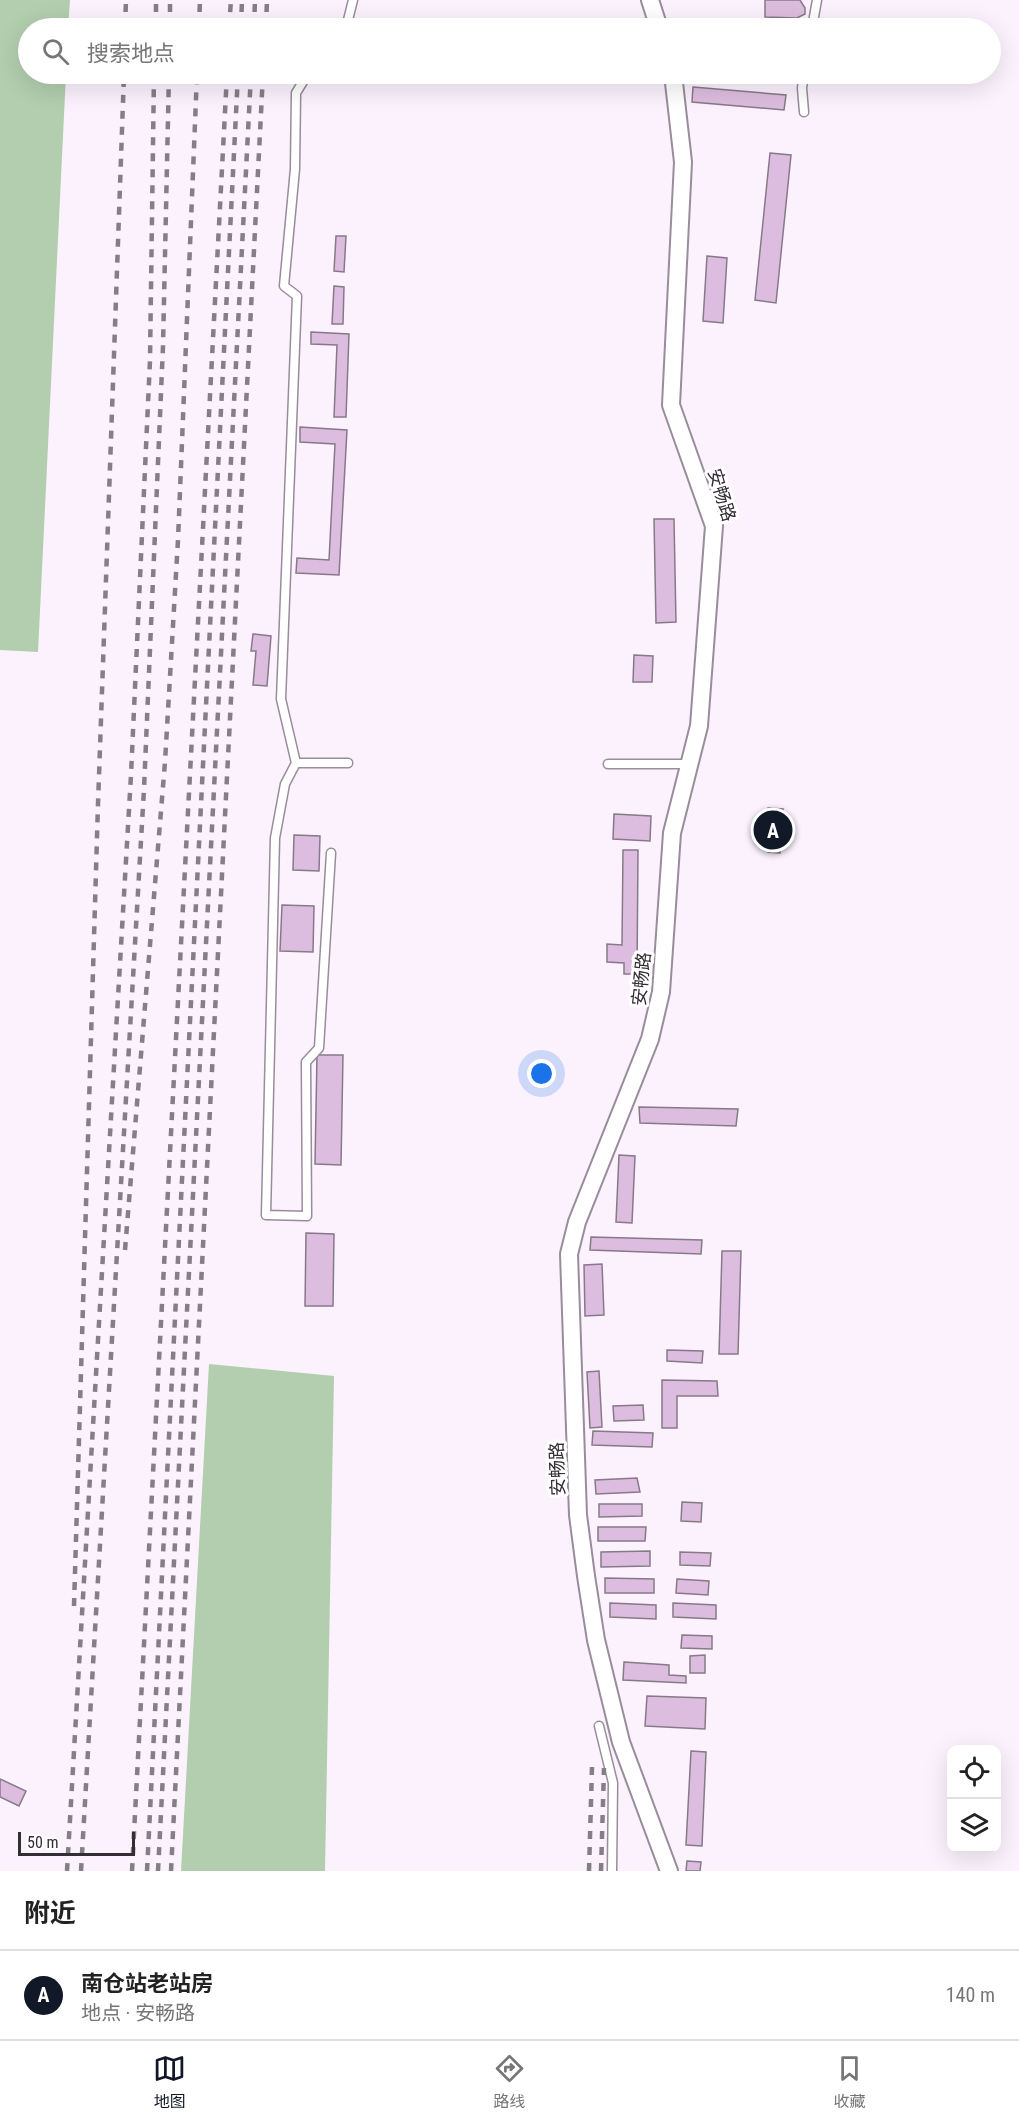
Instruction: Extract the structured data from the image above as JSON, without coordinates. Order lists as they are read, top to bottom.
{
  "streets": {
    "street": ["安畅路"]
  },
  "scale_bar": "50 m",
  "page": {
    "search": "搜索地点",
    "pins": "A",
    "scale": "50 m",
    "heading": "附近",
    "list": [
      {
        "mark": "A",
        "name": "南仓站老站房",
        "note": "地点 · 安畅路",
        "value": "140 m"
      }
    ],
    "nav": ["地图", "路线", "收藏"]
  }
}
